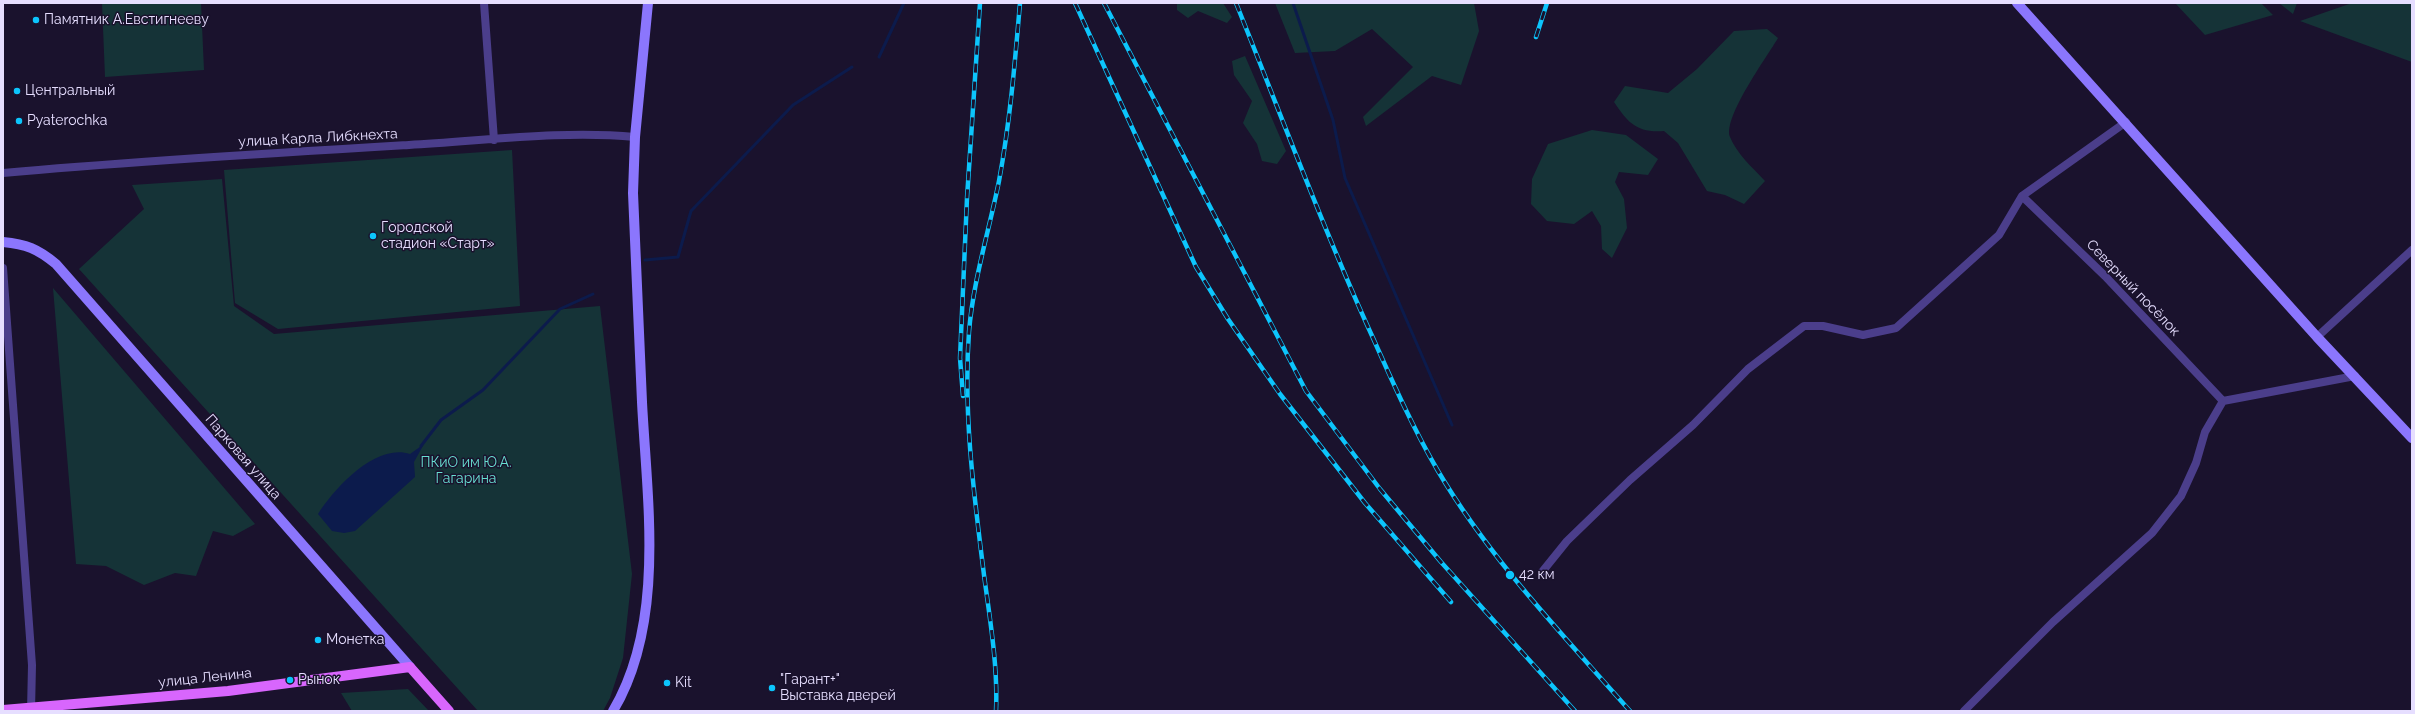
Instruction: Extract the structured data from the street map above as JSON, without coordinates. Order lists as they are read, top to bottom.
{
  "streets": {
    "main road": ["Парковая улица", "улица Ленина"],
    "street": ["улица Карла Либкнехта", "Северный посёлок"]
  },
  "crossings": [
    ["Парковая улица", "улица Ленина"]
  ],
  "parks": ["ПКиО им Ю.А. Гагарина"],
  "places": [
    "Памятник А.Евстигнееву",
    "Центральный",
    "Pyaterochka",
    "Городской стадион «Старт»",
    "42 км",
    "Монетка",
    "Рынок",
    "Kit",
    "\"Гарант+\" Выставка дверей"
  ]
}
